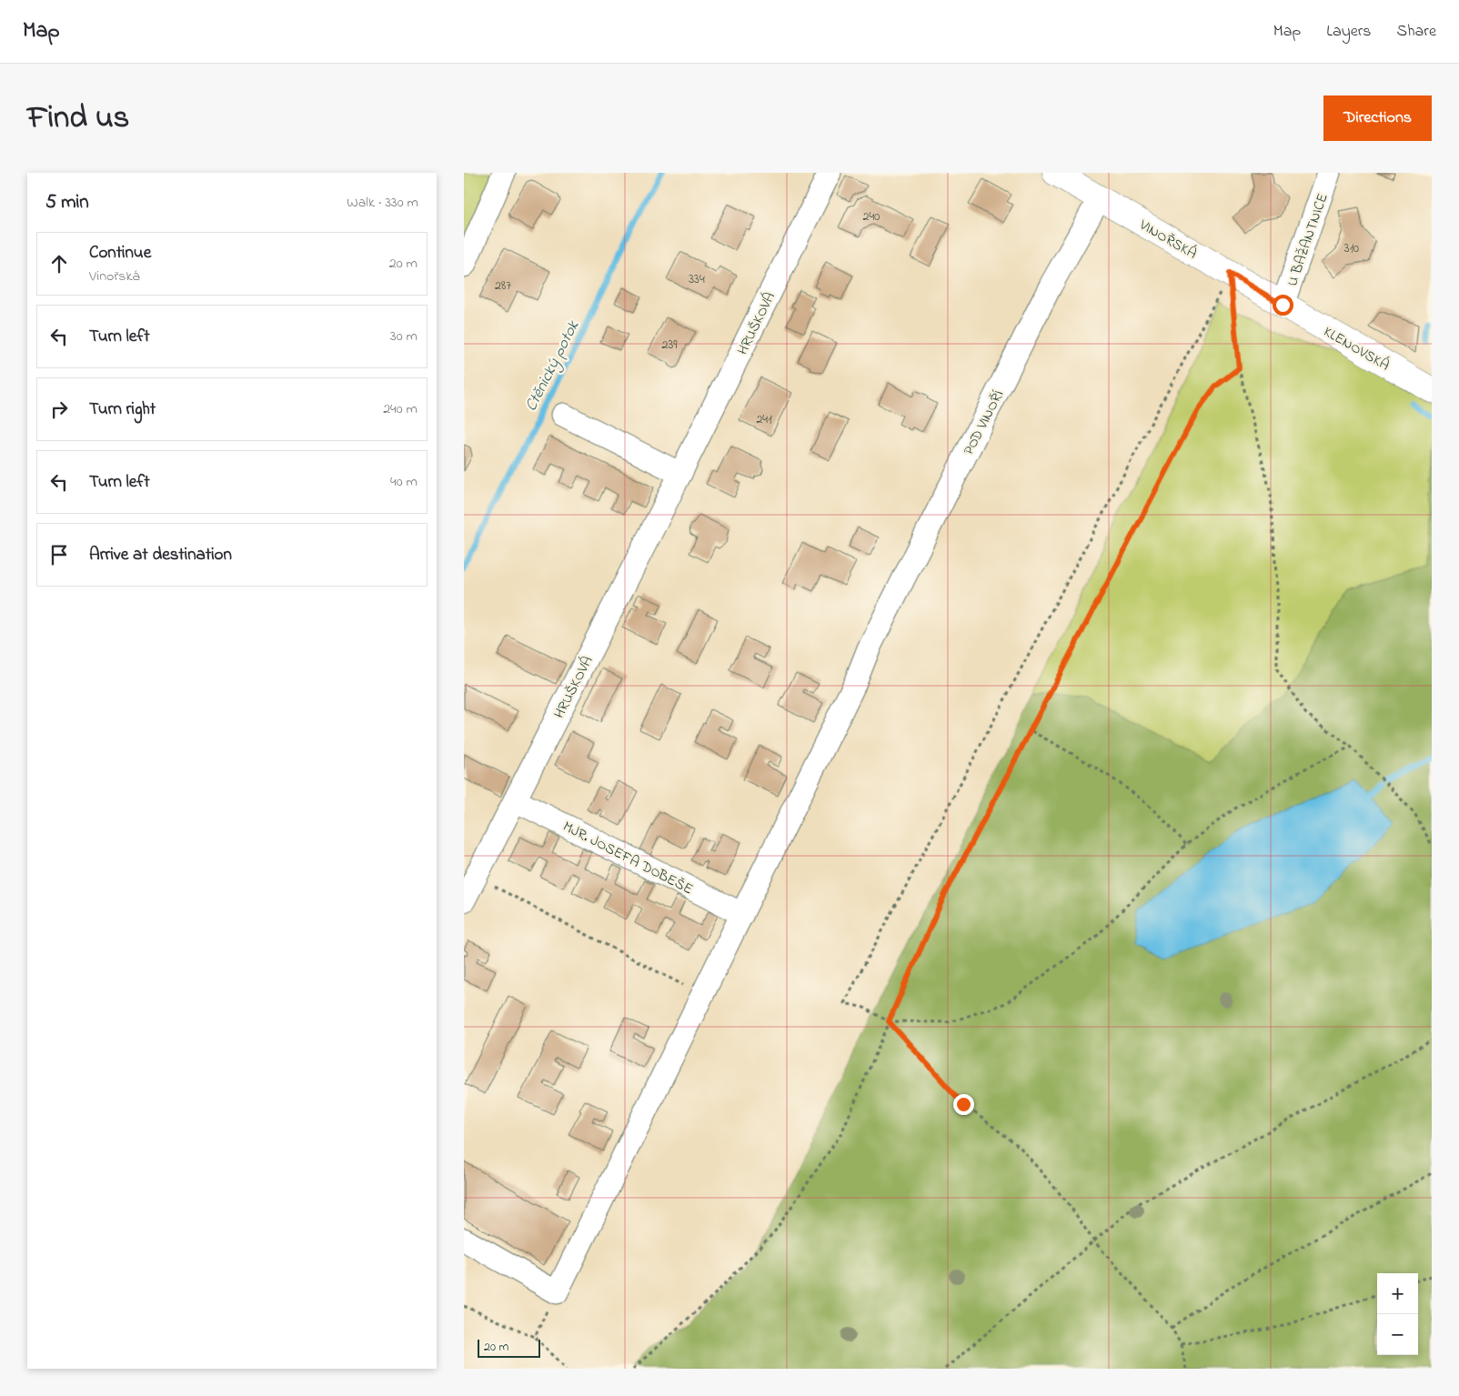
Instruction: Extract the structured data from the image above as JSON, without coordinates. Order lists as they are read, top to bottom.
{
  "streets": {
    "street": [
      "VINOŘSKÁ",
      "U BAŽANTNICE",
      "HRUŠKOVÁ",
      "KLENOVSKÁ",
      "POD VINOŘÍ",
      "MJR. JOSEFA DOBEŠE"
    ]
  },
  "crossings": [
    ["VINOŘSKÁ", "U BAŽANTNICE"],
    ["VINOŘSKÁ", "KLENOVSKÁ"],
    ["VINOŘSKÁ", "POD VINOŘÍ"],
    ["U BAŽANTNICE", "KLENOVSKÁ"],
    ["HRUŠKOVÁ", "MJR. JOSEFA DOBEŠE"],
    ["POD VINOŘÍ", "MJR. JOSEFA DOBEŠE"]
  ],
  "water": ["Ctěnický potok"],
  "house_numbers": [
    "240",
    "310",
    "334",
    "287",
    "239",
    "241"
  ],
  "scale_bar": "20 m",
  "page": {
    "header": "Map",
    "nav": ["Map", "Layers", "Share"],
    "title": "Find us",
    "buttons": "Directions",
    "heading": ["5 min", "Walk · 330 m"],
    "list": [
      ["Continue", "Vinořská", "20 m"],
      ["Turn left", "30 m"],
      ["Turn right", "240 m"],
      ["Turn left", "40 m"],
      "Arrive at destination"
    ],
    "map_buttons": ["+", "−"],
    "scale": "20 m"
  }
}
